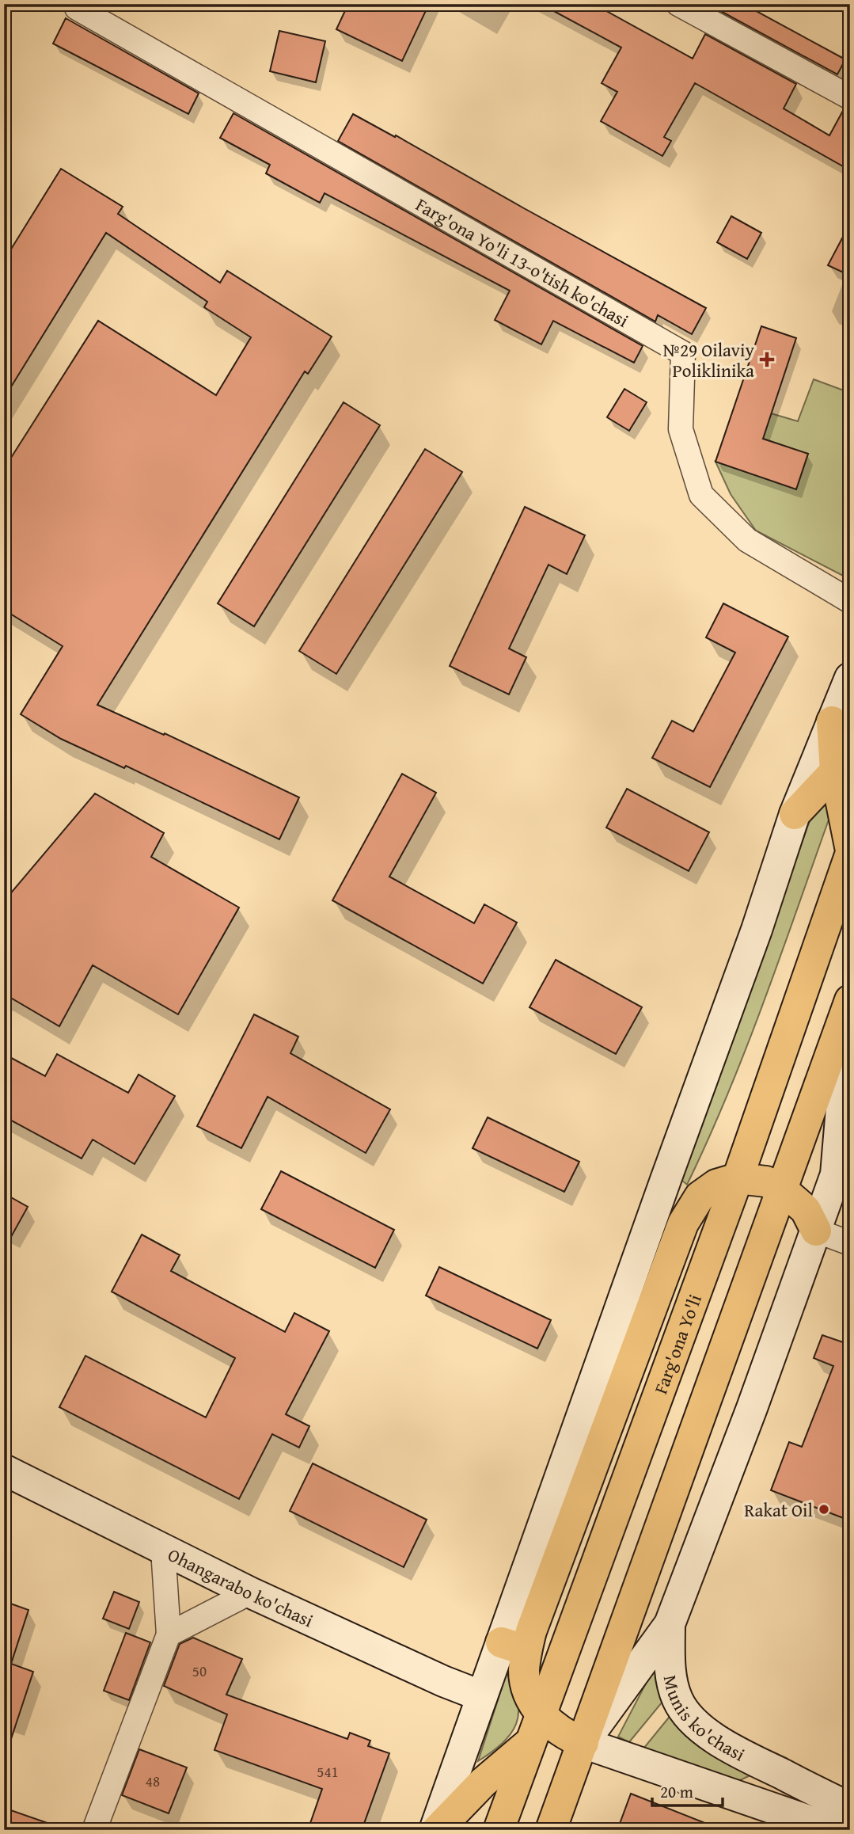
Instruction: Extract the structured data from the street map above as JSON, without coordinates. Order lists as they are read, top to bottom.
{
  "streets": {
    "main road": ["Farg'ona Yo'li"],
    "street": ["Farg'ona Yo'li 13-o'tish ko'chasi", "Ohangarabo ko'chasi", "Munis ko'chasi"]
  },
  "places": {
    "health": ["№29 Oilaviy Poliklinika"],
    "other": ["Rakat Oil"]
  },
  "house_numbers": ["50", "541", "48"],
  "scale_bar": "20 m"
}
